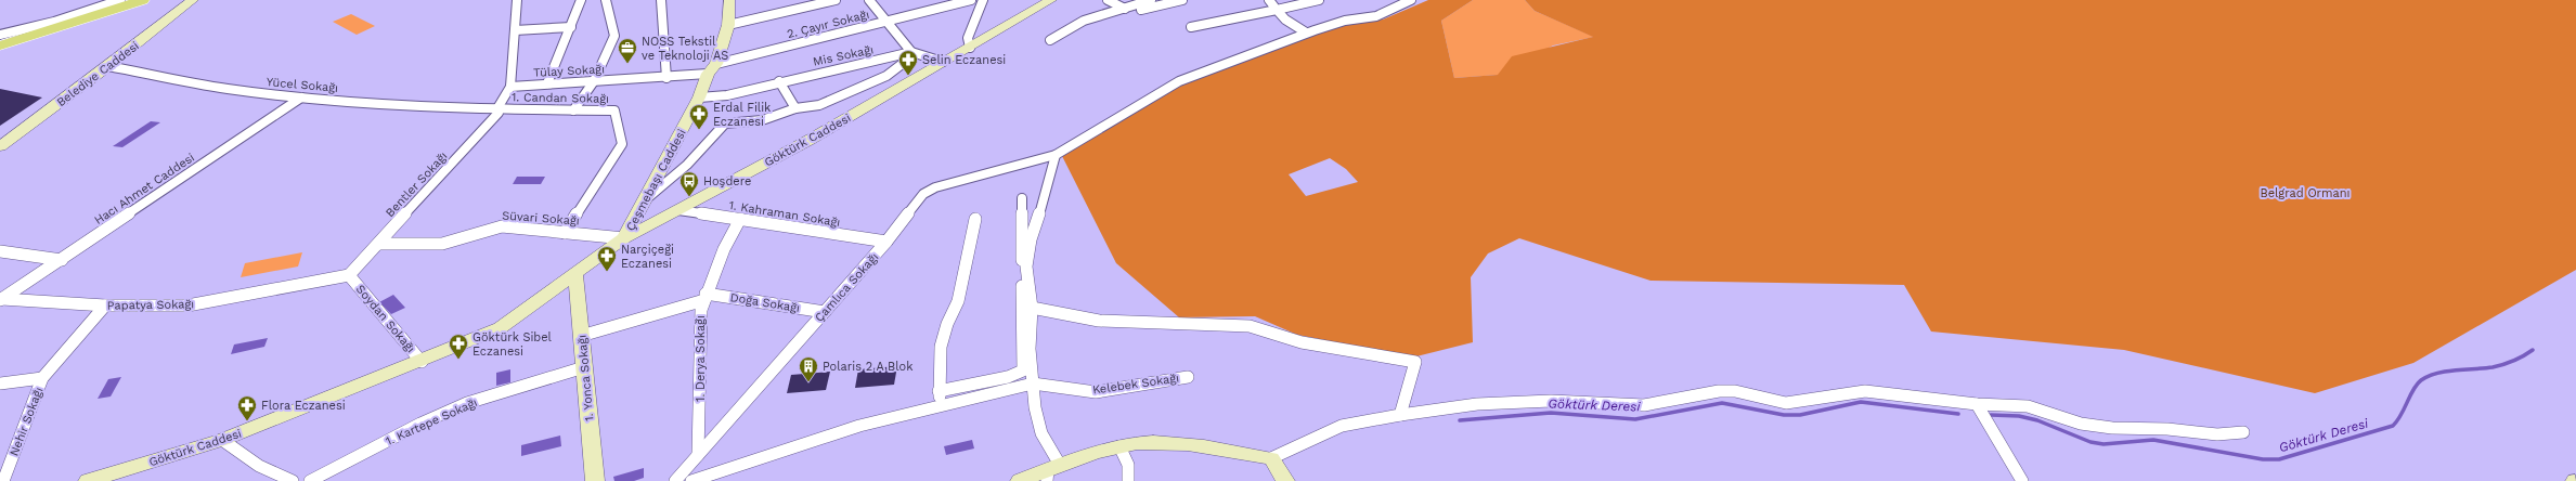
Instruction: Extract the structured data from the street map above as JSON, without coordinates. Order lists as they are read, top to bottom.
{
  "streets": {
    "main road": [
      "Belediye Caddesi",
      "Göktürk Caddesi",
      "Çeşmebaşı Caddesi",
      "1. Yonca Sokağı"
    ],
    "street": [
      "2. Çayır Sokağı",
      "Mis Sokağı",
      "Tülay Sokağı",
      "Yücel Sokağı",
      "1. Candan Sokağı",
      "Bentler Sokağı",
      "Hacı Ahmet Caddesi",
      "1. Kahraman Sokağı",
      "Süvari Sokağı",
      "Çamlıca Sokağı",
      "Doğa Sokağı",
      "Papatya Sokağı",
      "Soydan Sokağı",
      "1. Derya Sokağı",
      "Kelebek Sokağı",
      "Nehir Sokağı",
      "1. Kartepe Sokağı"
    ]
  },
  "crossings": [
    ["2. Çayır Sokağı", "Tülay Sokağı"],
    ["2. Çayır Sokağı", "Çeşmebaşı Caddesi"],
    ["Mis Sokağı", "Çeşmebaşı Caddesi"],
    ["Tülay Sokağı", "Çeşmebaşı Caddesi"],
    ["Belediye Caddesi", "Yücel Sokağı"],
    ["Yücel Sokağı", "1. Candan Sokağı"],
    ["Yücel Sokağı", "Bentler Sokağı"],
    ["Yücel Sokağı", "Hacı Ahmet Caddesi"],
    ["1. Candan Sokağı", "Bentler Sokağı"],
    ["1. Candan Sokağı", "Süvari Sokağı"],
    ["Göktürk Caddesi", "Çeşmebaşı Caddesi"],
    ["Göktürk Caddesi", "1. Kahraman Sokağı"],
    ["Göktürk Caddesi", "Süvari Sokağı"],
    ["Göktürk Caddesi", "Soydan Sokağı"],
    ["Göktürk Caddesi", "1. Yonca Sokağı"],
    ["Çeşmebaşı Caddesi", "Süvari Sokağı"],
    ["Bentler Sokağı", "Süvari Sokağı"],
    ["Bentler Sokağı", "Papatya Sokağı"],
    ["Bentler Sokağı", "Soydan Sokağı"],
    ["Hacı Ahmet Caddesi", "Papatya Sokağı"],
    ["1. Kahraman Sokağı", "Çamlıca Sokağı"],
    ["1. Kahraman Sokağı", "1. Derya Sokağı"],
    ["Çamlıca Sokağı", "Doğa Sokağı"],
    ["Çamlıca Sokağı", "1. Derya Sokağı"],
    ["Doğa Sokağı", "1. Derya Sokağı"],
    ["Papatya Sokağı", "Soydan Sokağı"],
    ["Papatya Sokağı", "Nehir Sokağı"],
    ["1. Yonca Sokağı", "1. Kartepe Sokağı"]
  ],
  "water": ["Göktürk Deresi"],
  "parks": ["Belgrad Ormanı"],
  "places": {
    "office": ["NOSS Tekstil ve Teknoloji AS"],
    "pharmacy": [
      "Selin Eczanesi",
      "Erdal Filik Eczanesi",
      "Narçiçeği Eczanesi",
      "Göktürk Sibel Eczanesi",
      "Flora Eczanesi"
    ],
    "bus stop": ["Hoşdere"],
    "building": ["Polaris 2 A Blok"]
  }
}
